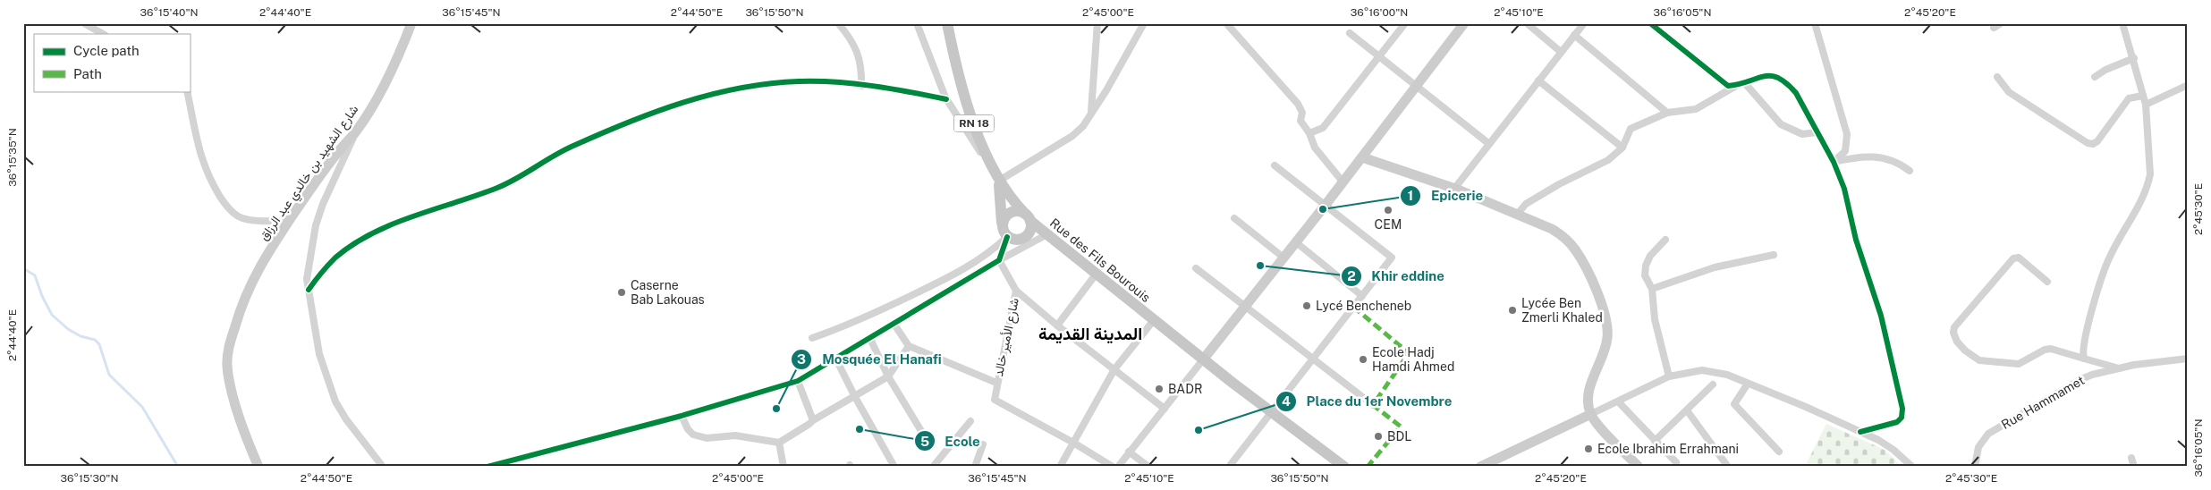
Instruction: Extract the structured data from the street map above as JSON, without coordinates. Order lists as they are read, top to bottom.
{
  "streets": {
    "main road": ["RN 18", "Rue des Fils Bourouis"],
    "street": ["شارع الشهيد بن خالدي عبد الرزاق", "شارع الأمير خالد", "Rue Hammamet"]
  },
  "crossings": [
    ["RN 18", "Rue des Fils Bourouis"]
  ],
  "districts": ["المدينة القديمة"],
  "places": [
    "Epicerie",
    "CEM",
    "Khir eddine",
    "Caserne Bab Lakouas",
    "Lycé Bencheneb",
    "Lycée Ben Zmerli Khaled",
    "Ecole Hadj Hamdi Ahmed",
    "BADR",
    "Mosquée El Hanafi",
    "Ecole",
    "Place du 1er Novembre",
    "BDL",
    "Ecole Ibrahim Errahmani"
  ],
  "legend": ["Cycle path", "Path"],
  "coordinates": [
    "36°15'40\"N",
    "2°44'40\"E",
    "36°15'45\"N",
    "2°44'50\"E",
    "36°15'50\"N",
    "2°45'00\"E",
    "36°16'00\"N",
    "2°45'10\"E",
    "36°16'05\"N",
    "2°45'20\"E",
    "36°15'35\"N",
    "2°45'30\"E",
    "36°15'30\"N"
  ]
}
